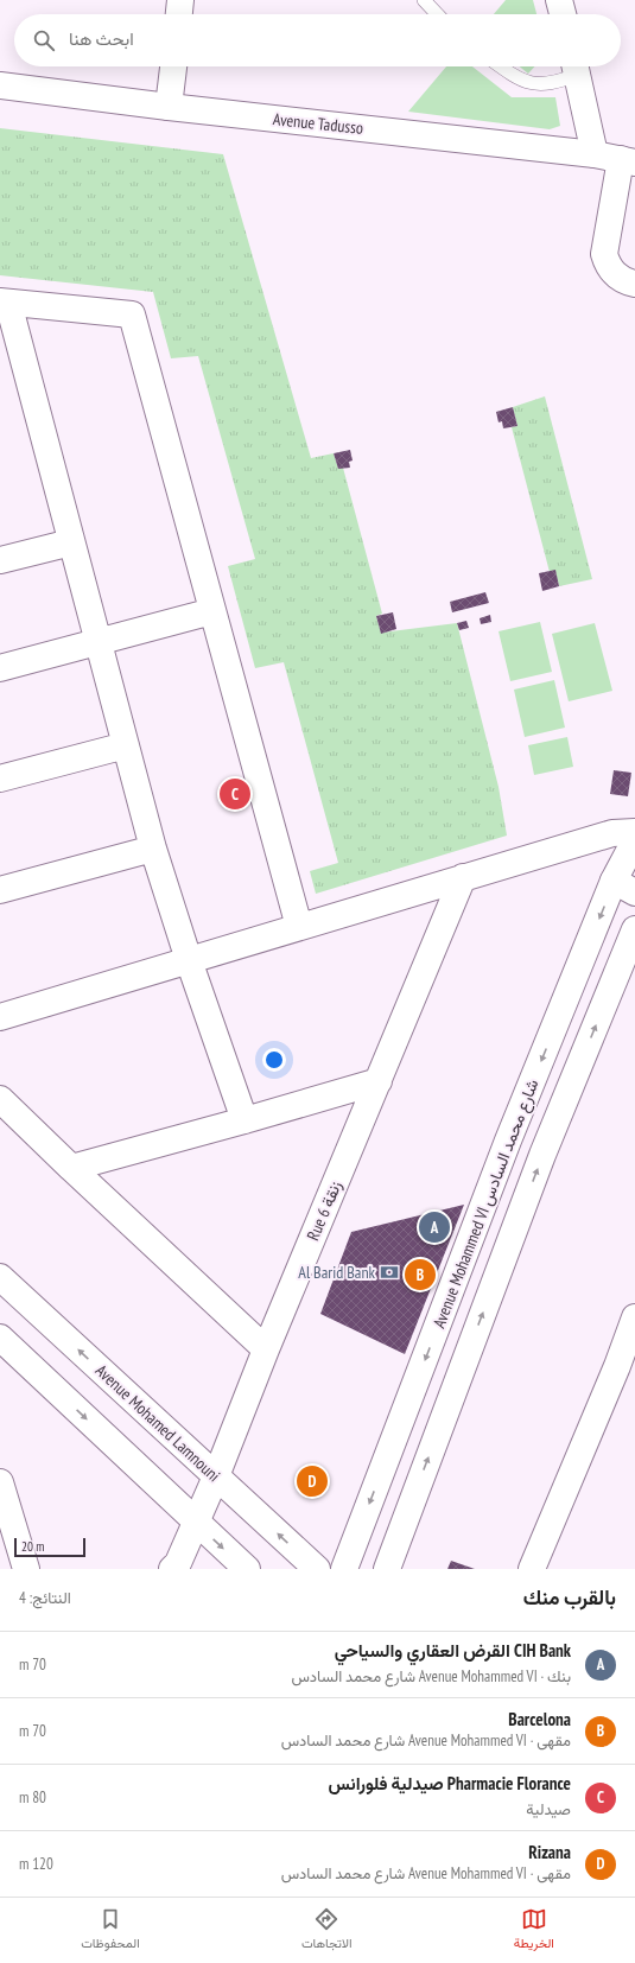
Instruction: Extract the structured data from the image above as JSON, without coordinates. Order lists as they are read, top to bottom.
{
  "streets": {
    "street": [
      "Avenue Tadusso",
      "Avenue Mohammed VI شارع محمد السادس",
      "Rue 6 زنقة",
      "Avenue Mohamed Lamnouni"
    ]
  },
  "crossings": [
    ["Rue 6 زنقة", "Avenue Mohamed Lamnouni"]
  ],
  "places": {
    "bank": ["Al Barid Bank"]
  },
  "scale_bar": "20 m",
  "page": {
    "search": "ابحث هنا",
    "pins": [
      "C",
      "A",
      "B",
      "D"
    ],
    "scale": "20 m",
    "heading": ["بالقرب منك", "النتائج: 4"],
    "list": [
      {
        "mark": "A",
        "name": "CIH Bank القرض العقاري والسياحي",
        "note": "بنك · Avenue Mohammed VI شارع محمد السادس",
        "value": "70 m"
      },
      {
        "mark": "B",
        "name": "Barcelona",
        "note": "مقهى · Avenue Mohammed VI شارع محمد السادس",
        "value": "70 m"
      },
      {
        "mark": "C",
        "name": "Pharmacie Florance صيدلية فلورانس",
        "note": "صيدلية",
        "value": "80 m"
      },
      {
        "mark": "D",
        "name": "Rizana",
        "note": "مقهى · Avenue Mohammed VI شارع محمد السادس",
        "value": "120 m"
      }
    ],
    "nav": ["الخريطة", "الاتجاهات", "المحفوظات"]
  }
}
